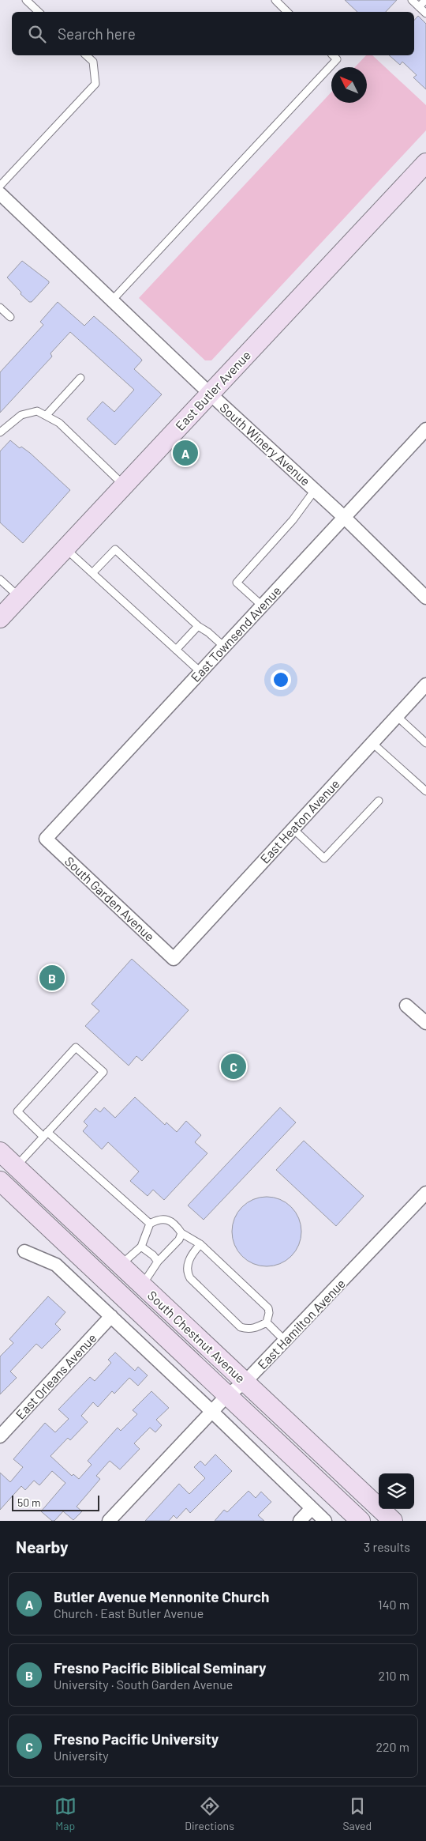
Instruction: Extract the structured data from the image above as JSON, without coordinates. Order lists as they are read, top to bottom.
{
  "streets": {
    "main road": ["East Butler Avenue", "South Chestnut Avenue"],
    "street": [
      "South Winery Avenue",
      "East Townsend Avenue",
      "East Heaton Avenue",
      "South Garden Avenue",
      "East Hamilton Avenue",
      "East Orleans Avenue"
    ]
  },
  "crossings": [
    ["East Butler Avenue", "South Winery Avenue"],
    ["South Winery Avenue", "East Townsend Avenue"],
    ["East Townsend Avenue", "South Garden Avenue"],
    ["East Heaton Avenue", "South Garden Avenue"],
    ["East Hamilton Avenue", "South Chestnut Avenue"]
  ],
  "scale_bar": "50 m",
  "north": "top left",
  "page": {
    "search": "Search here",
    "pins": ["A", "B", "C"],
    "scale": "50 m",
    "heading": ["Nearby", "3 results"],
    "list": [
      {
        "mark": "A",
        "name": "Butler Avenue Mennonite Church",
        "note": "Church · East Butler Avenue",
        "value": "140 m"
      },
      {
        "mark": "B",
        "name": "Fresno Pacific Biblical Seminary",
        "note": "University · South Garden Avenue",
        "value": "210 m"
      },
      {
        "mark": "C",
        "name": "Fresno Pacific University",
        "note": "University",
        "value": "220 m"
      }
    ],
    "nav": ["Map", "Directions", "Saved"]
  }
}
